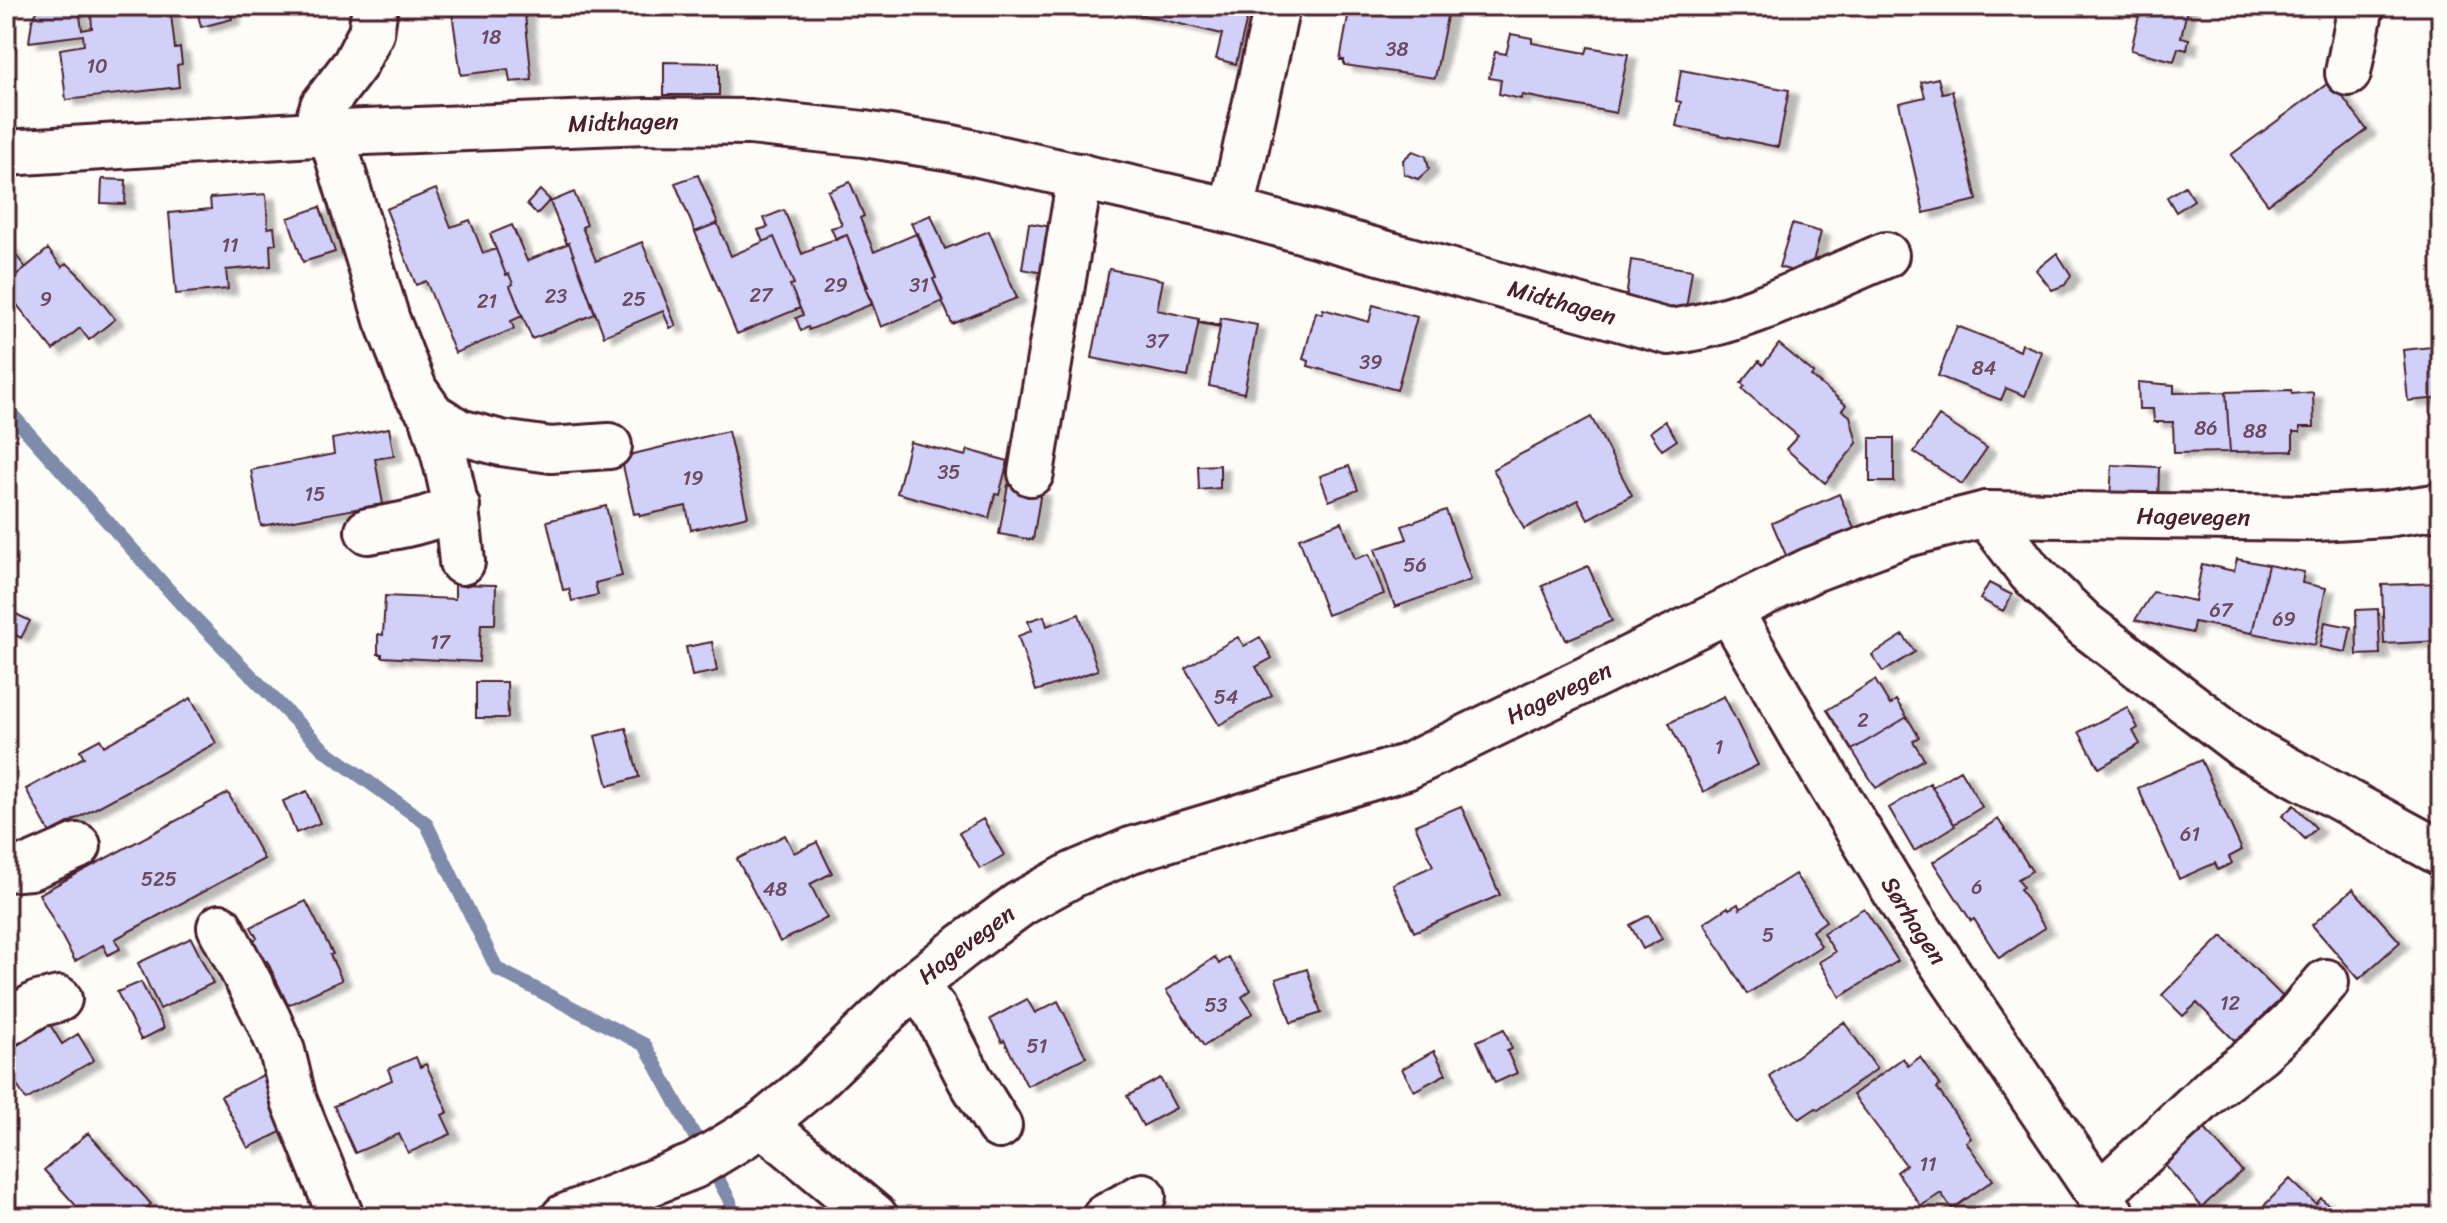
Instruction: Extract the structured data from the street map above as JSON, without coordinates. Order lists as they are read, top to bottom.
{
  "streets": {
    "street": ["Midthagen", "Hagevegen", "Sørhagen"]
  },
  "crossings": [
    ["Hagevegen", "Sørhagen"]
  ],
  "house_numbers": [
    "18",
    "38",
    "10",
    "11",
    "29",
    "31",
    "27",
    "23",
    "9",
    "25",
    "21",
    "37",
    "39",
    "84",
    "86",
    "88",
    "35",
    "19",
    "15",
    "56",
    "67",
    "69",
    "17",
    "54",
    "2",
    "1",
    "61",
    "525",
    "6",
    "48",
    "5",
    "12",
    "53",
    "51",
    "11"
  ]
}
